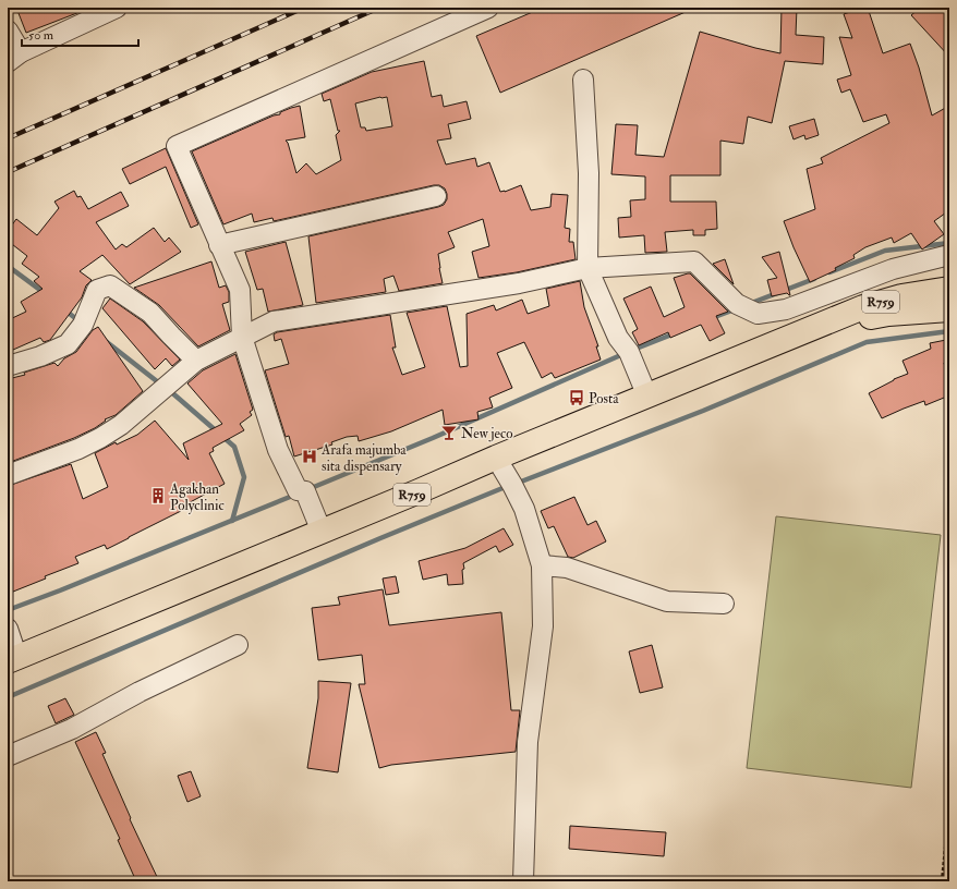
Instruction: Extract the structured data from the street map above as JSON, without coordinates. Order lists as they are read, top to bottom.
{
  "streets": {
    "main road": ["R759"]
  },
  "places": {
    "bus stop": ["Posta"],
    "bar": ["New jeco"],
    "hospital": ["Arafa majumba sita dispensary"],
    "building": ["Agakhan Polyclinic"]
  },
  "scale_bar": "50 m"
}
